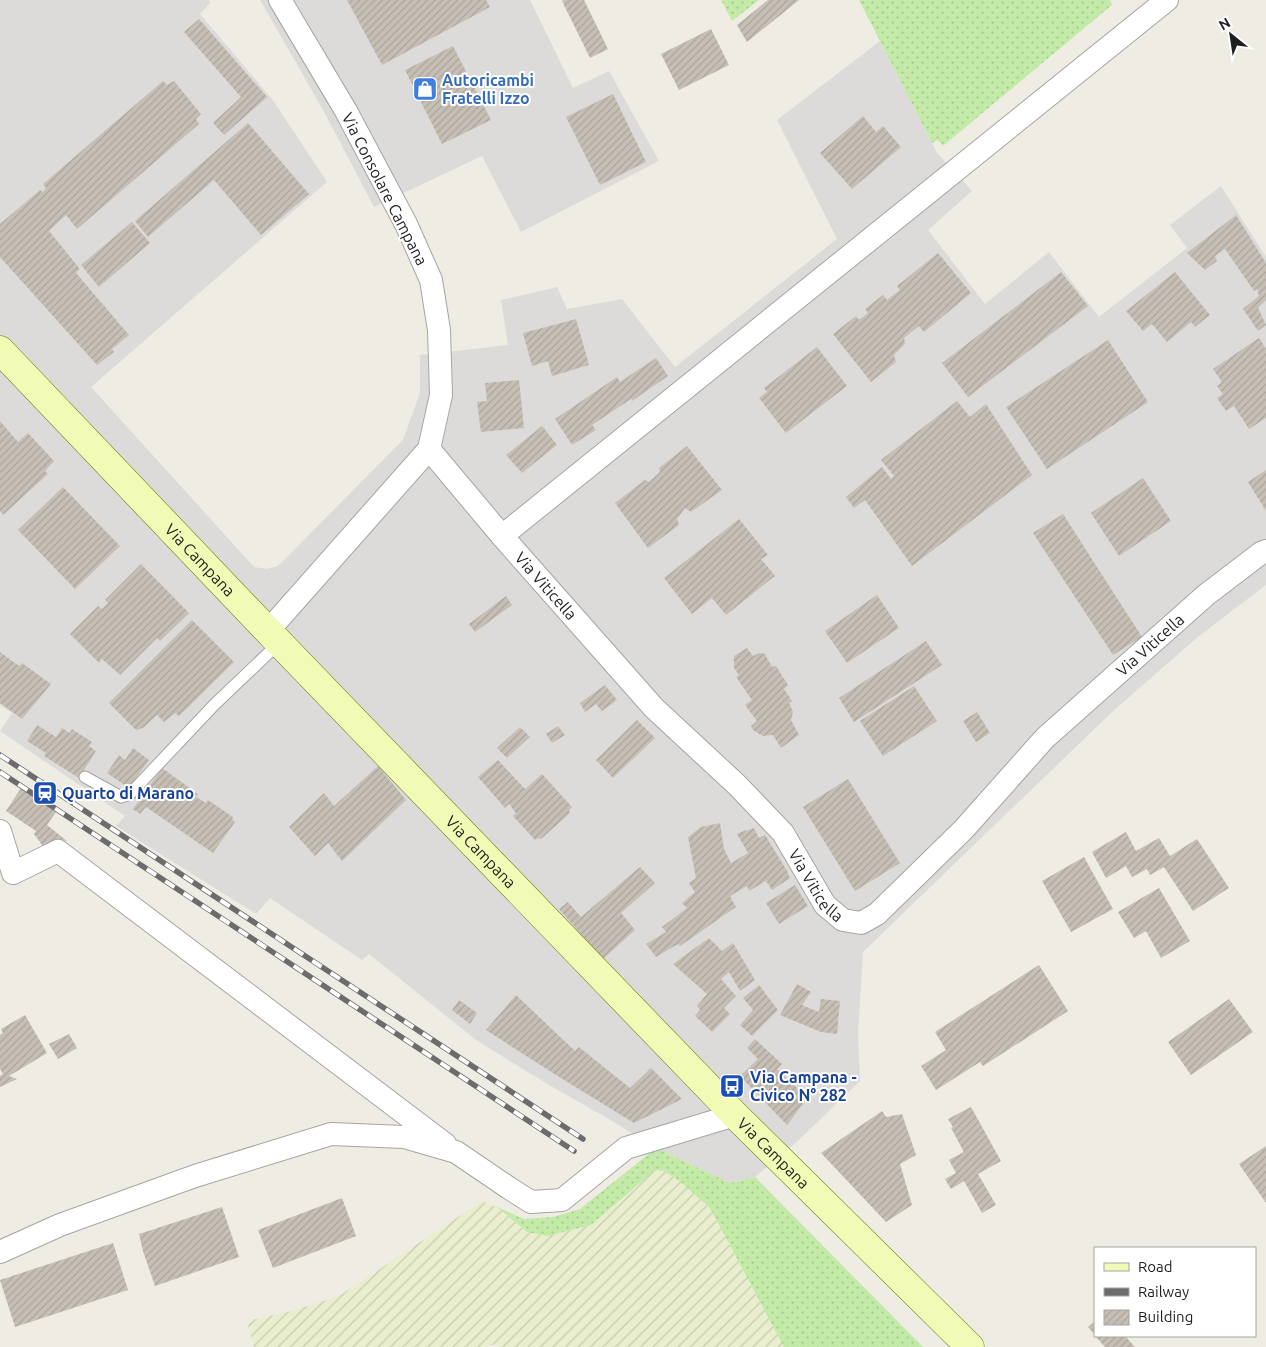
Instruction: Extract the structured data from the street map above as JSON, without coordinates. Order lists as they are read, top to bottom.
{
  "streets": {
    "main road": ["Via Campana"],
    "street": ["Via Consolare Campana", "Via Viticella"]
  },
  "crossings": [
    ["Via Consolare Campana", "Via Campana"],
    ["Via Consolare Campana", "Via Viticella"]
  ],
  "places": {
    "shop": ["Autoricambi Fratelli Izzo"],
    "station": ["Quarto di Marano"],
    "bus stop": ["Via Campana - Civico N° 282"]
  },
  "legend": ["Road", "Railway", "Building"],
  "north": "top left"
}
